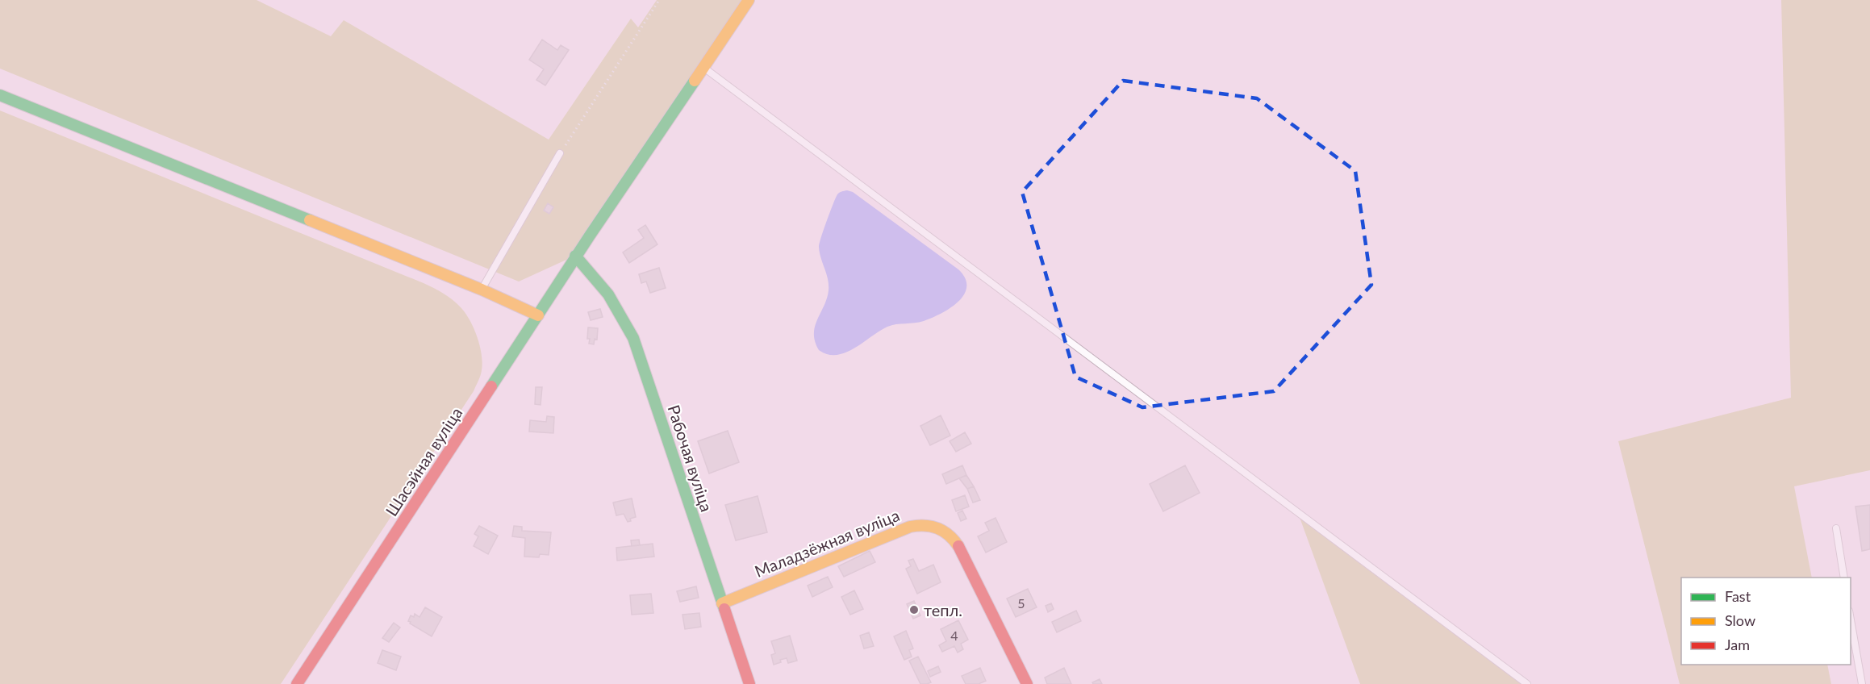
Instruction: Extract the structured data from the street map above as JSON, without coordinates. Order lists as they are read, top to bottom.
{
  "streets": {
    "street": ["Рабочая вуліца", "Шасэйная вуліца", "Маладзёжная вуліца"]
  },
  "crossings": [
    ["Рабочая вуліца", "Шасэйная вуліца"],
    ["Рабочая вуліца", "Маладзёжная вуліца"]
  ],
  "places": ["тепл."],
  "house_numbers": ["5", "4"],
  "legend": ["Fast", "Slow", "Jam"]
}
